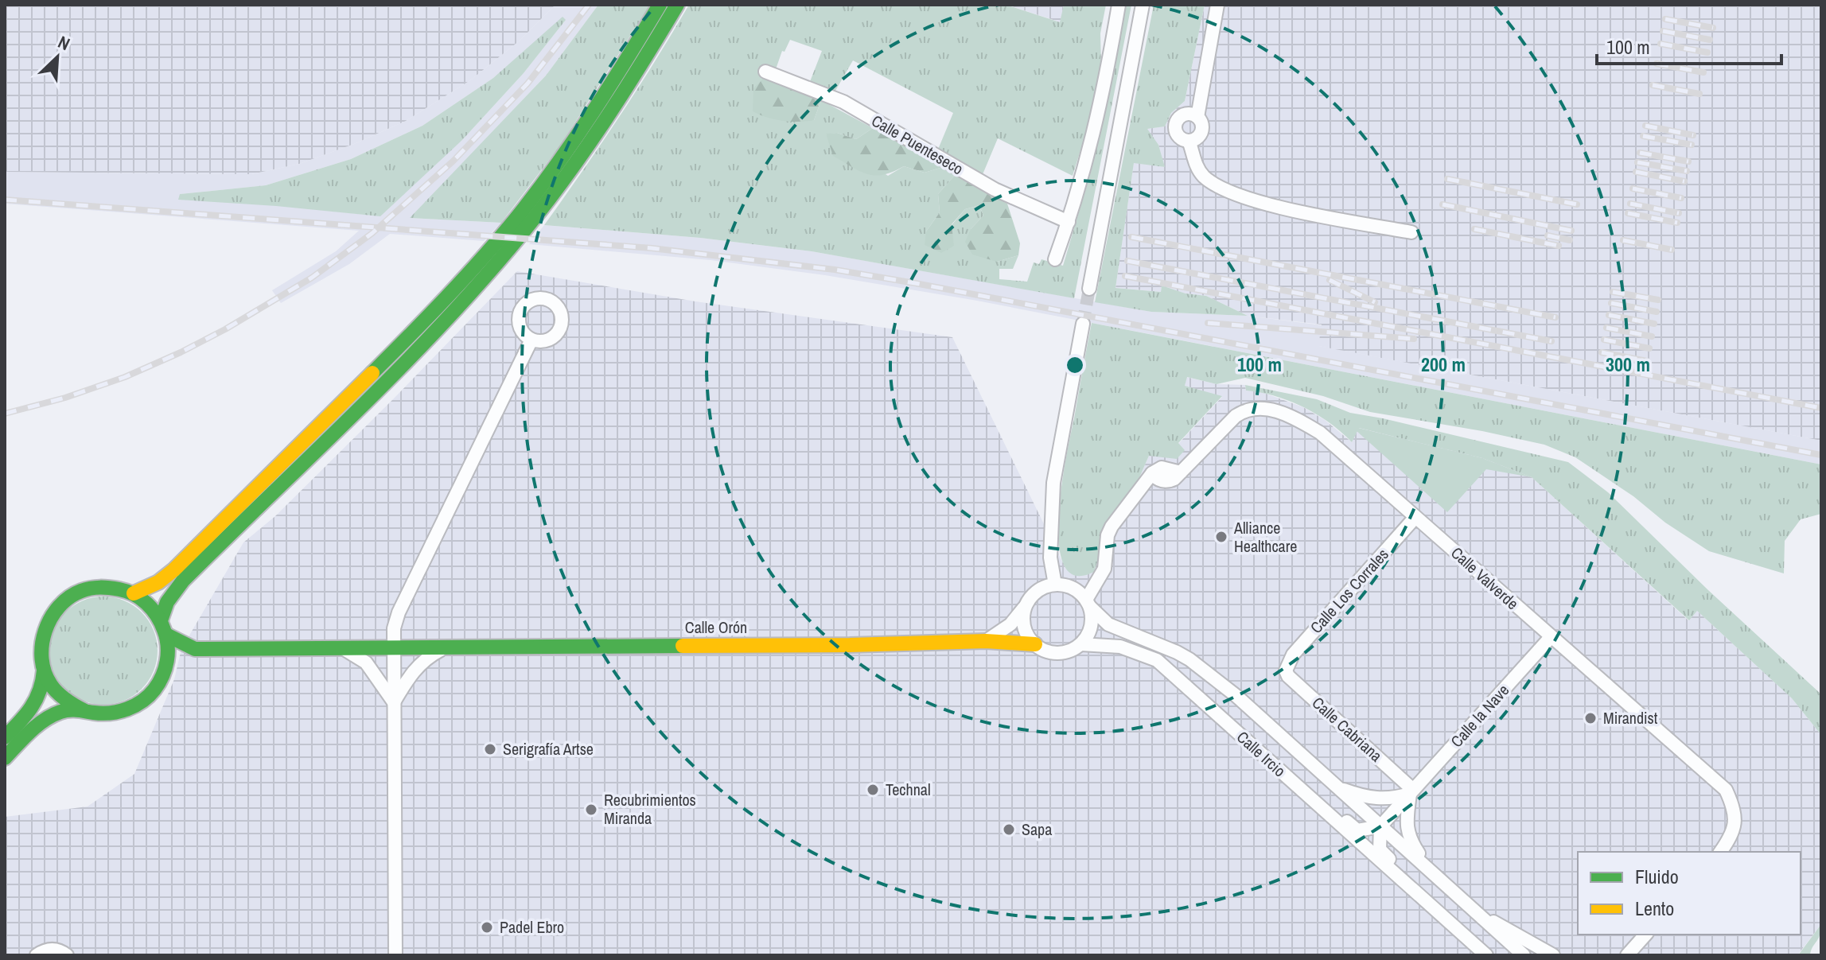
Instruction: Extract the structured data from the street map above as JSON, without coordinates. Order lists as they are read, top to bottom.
{
  "streets": {
    "street": [
      "Calle Puenteseco",
      "Calle Valverde",
      "Calle Los Corrales",
      "Calle Orón",
      "Calle la Nave",
      "Calle Cabriana",
      "Calle Ircio"
    ]
  },
  "crossings": [
    ["Calle Valverde", "Calle Los Corrales"],
    ["Calle Valverde", "Calle Orón"],
    ["Calle Valverde", "Calle la Nave"],
    ["Calle Valverde", "Calle Ircio"],
    ["Calle Los Corrales", "Calle Cabriana"],
    ["Calle Orón", "Calle Ircio"],
    ["Calle la Nave", "Calle Cabriana"],
    ["Calle la Nave", "Calle Ircio"]
  ],
  "places": [
    "Alliance Healthcare",
    "Mirandist",
    "Serigrafía Artse",
    "Technal",
    "Recubrimientos Miranda",
    "Sapa",
    "Padel Ebro"
  ],
  "legend": ["Fluido", "Lento"],
  "scale_bar": "100 m",
  "north": "top right",
  "rings": ["100 m", "200 m", "300 m"]
}
